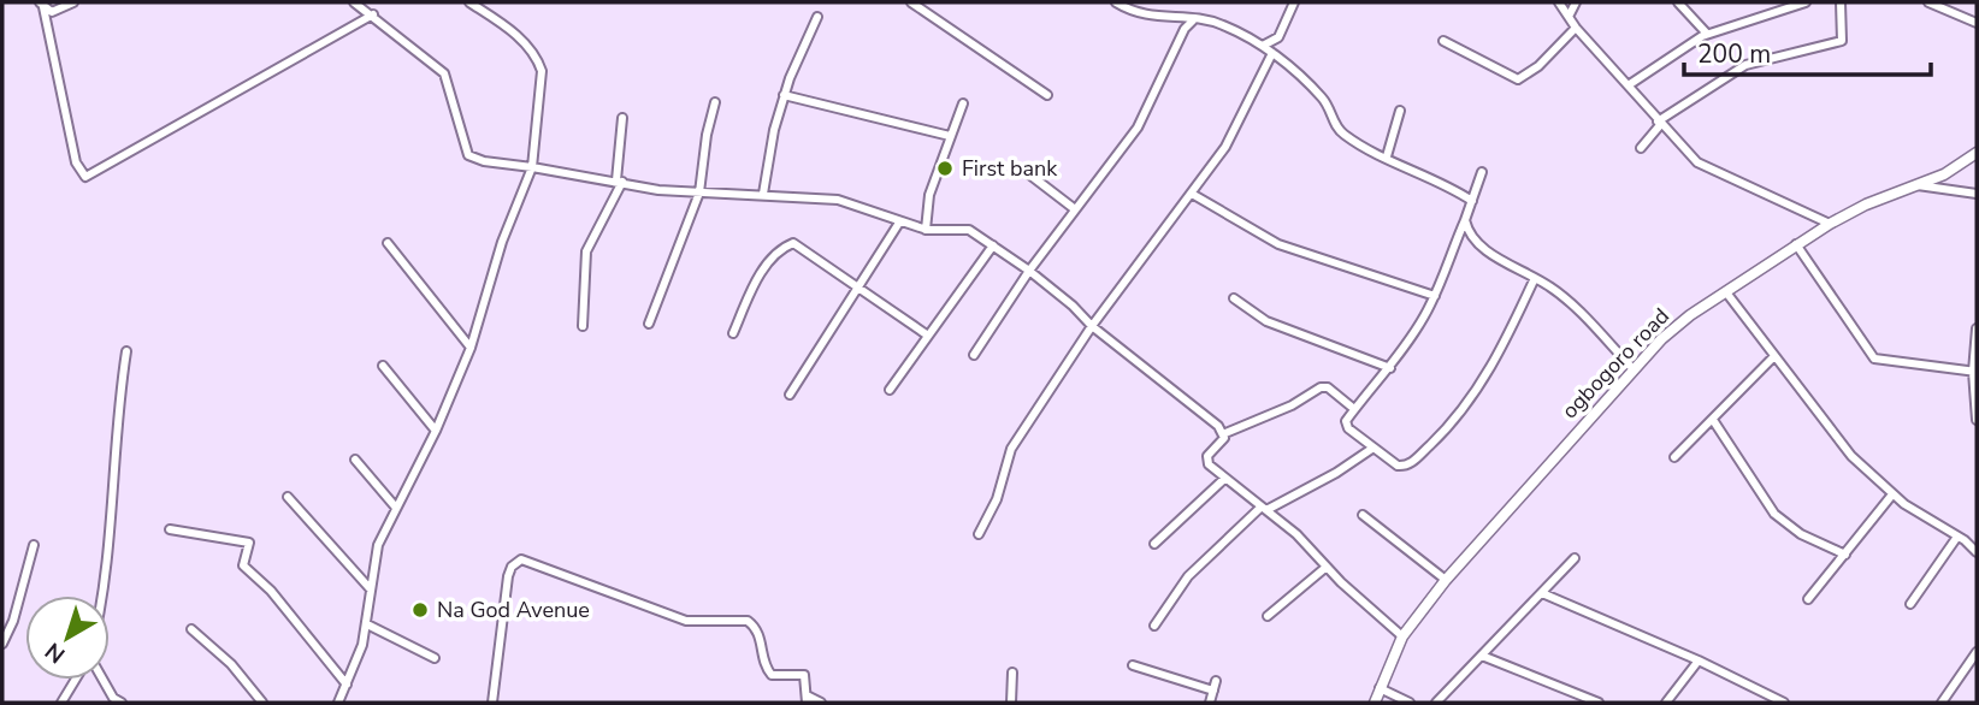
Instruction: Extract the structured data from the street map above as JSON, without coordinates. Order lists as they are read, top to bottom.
{
  "streets": {
    "street": ["ogbogoro road"]
  },
  "places": ["First bank", "Na God Avenue"],
  "scale_bar": "200 m",
  "north": "bottom left"
}
